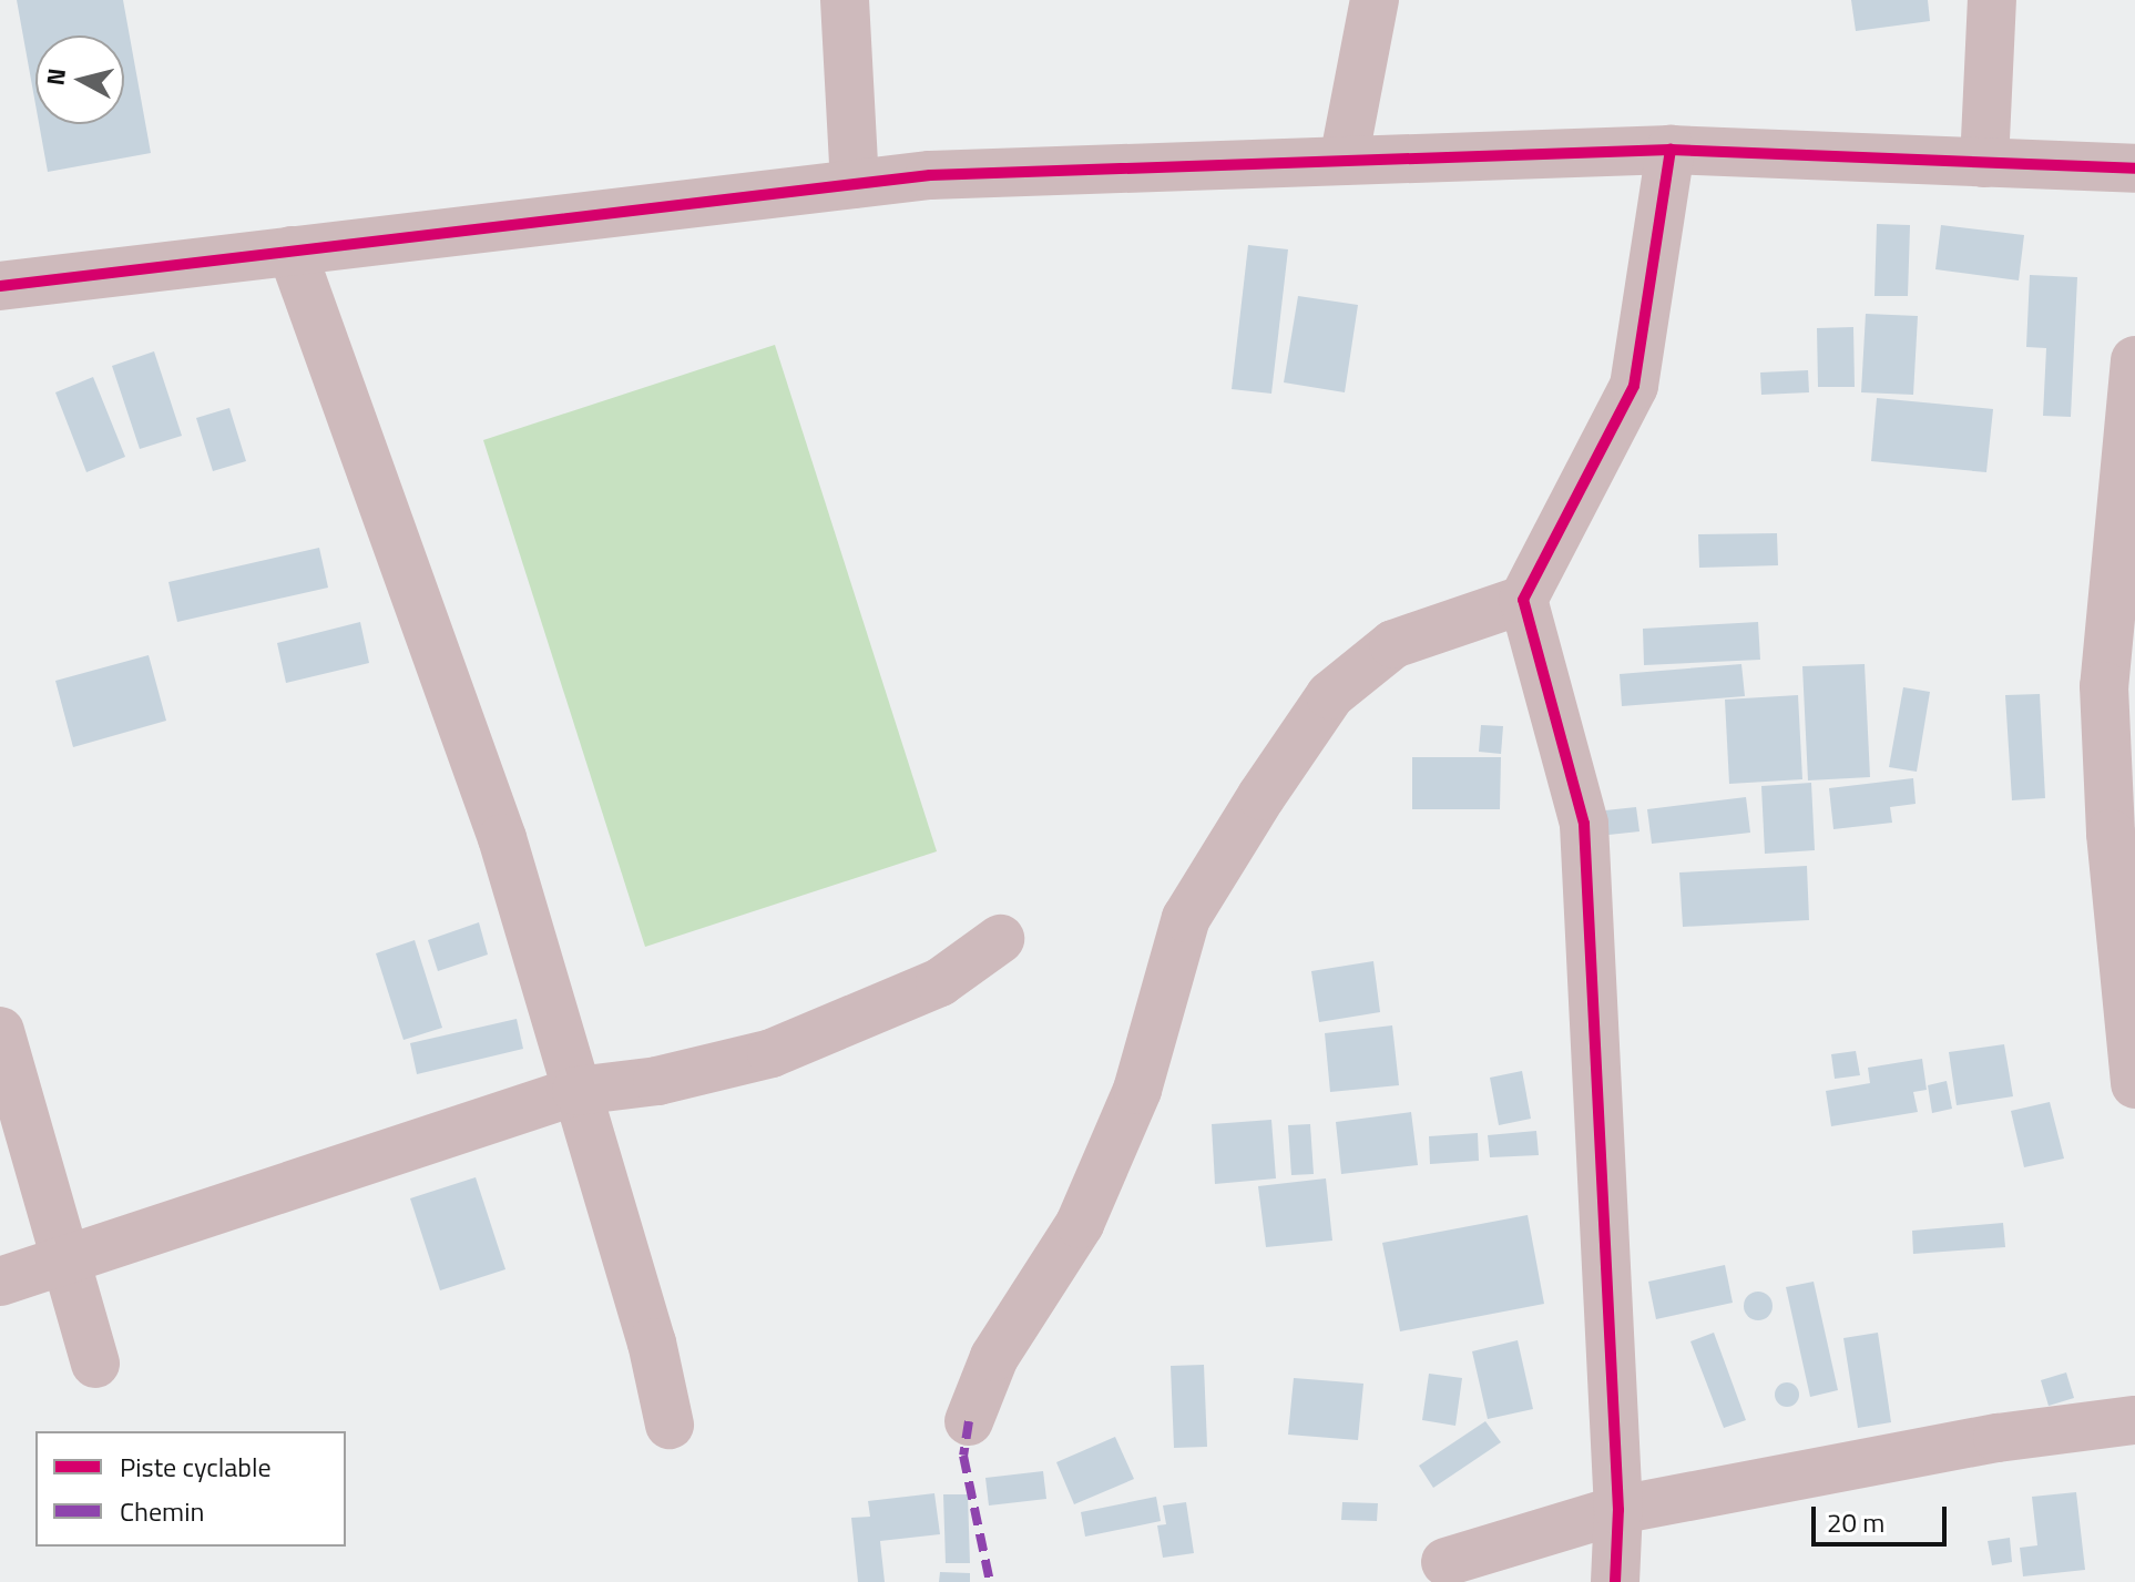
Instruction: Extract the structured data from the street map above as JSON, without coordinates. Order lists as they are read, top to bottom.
{
  "legend": ["Piste cyclable", "Chemin"],
  "scale_bar": "20 m",
  "north": "left"
}
